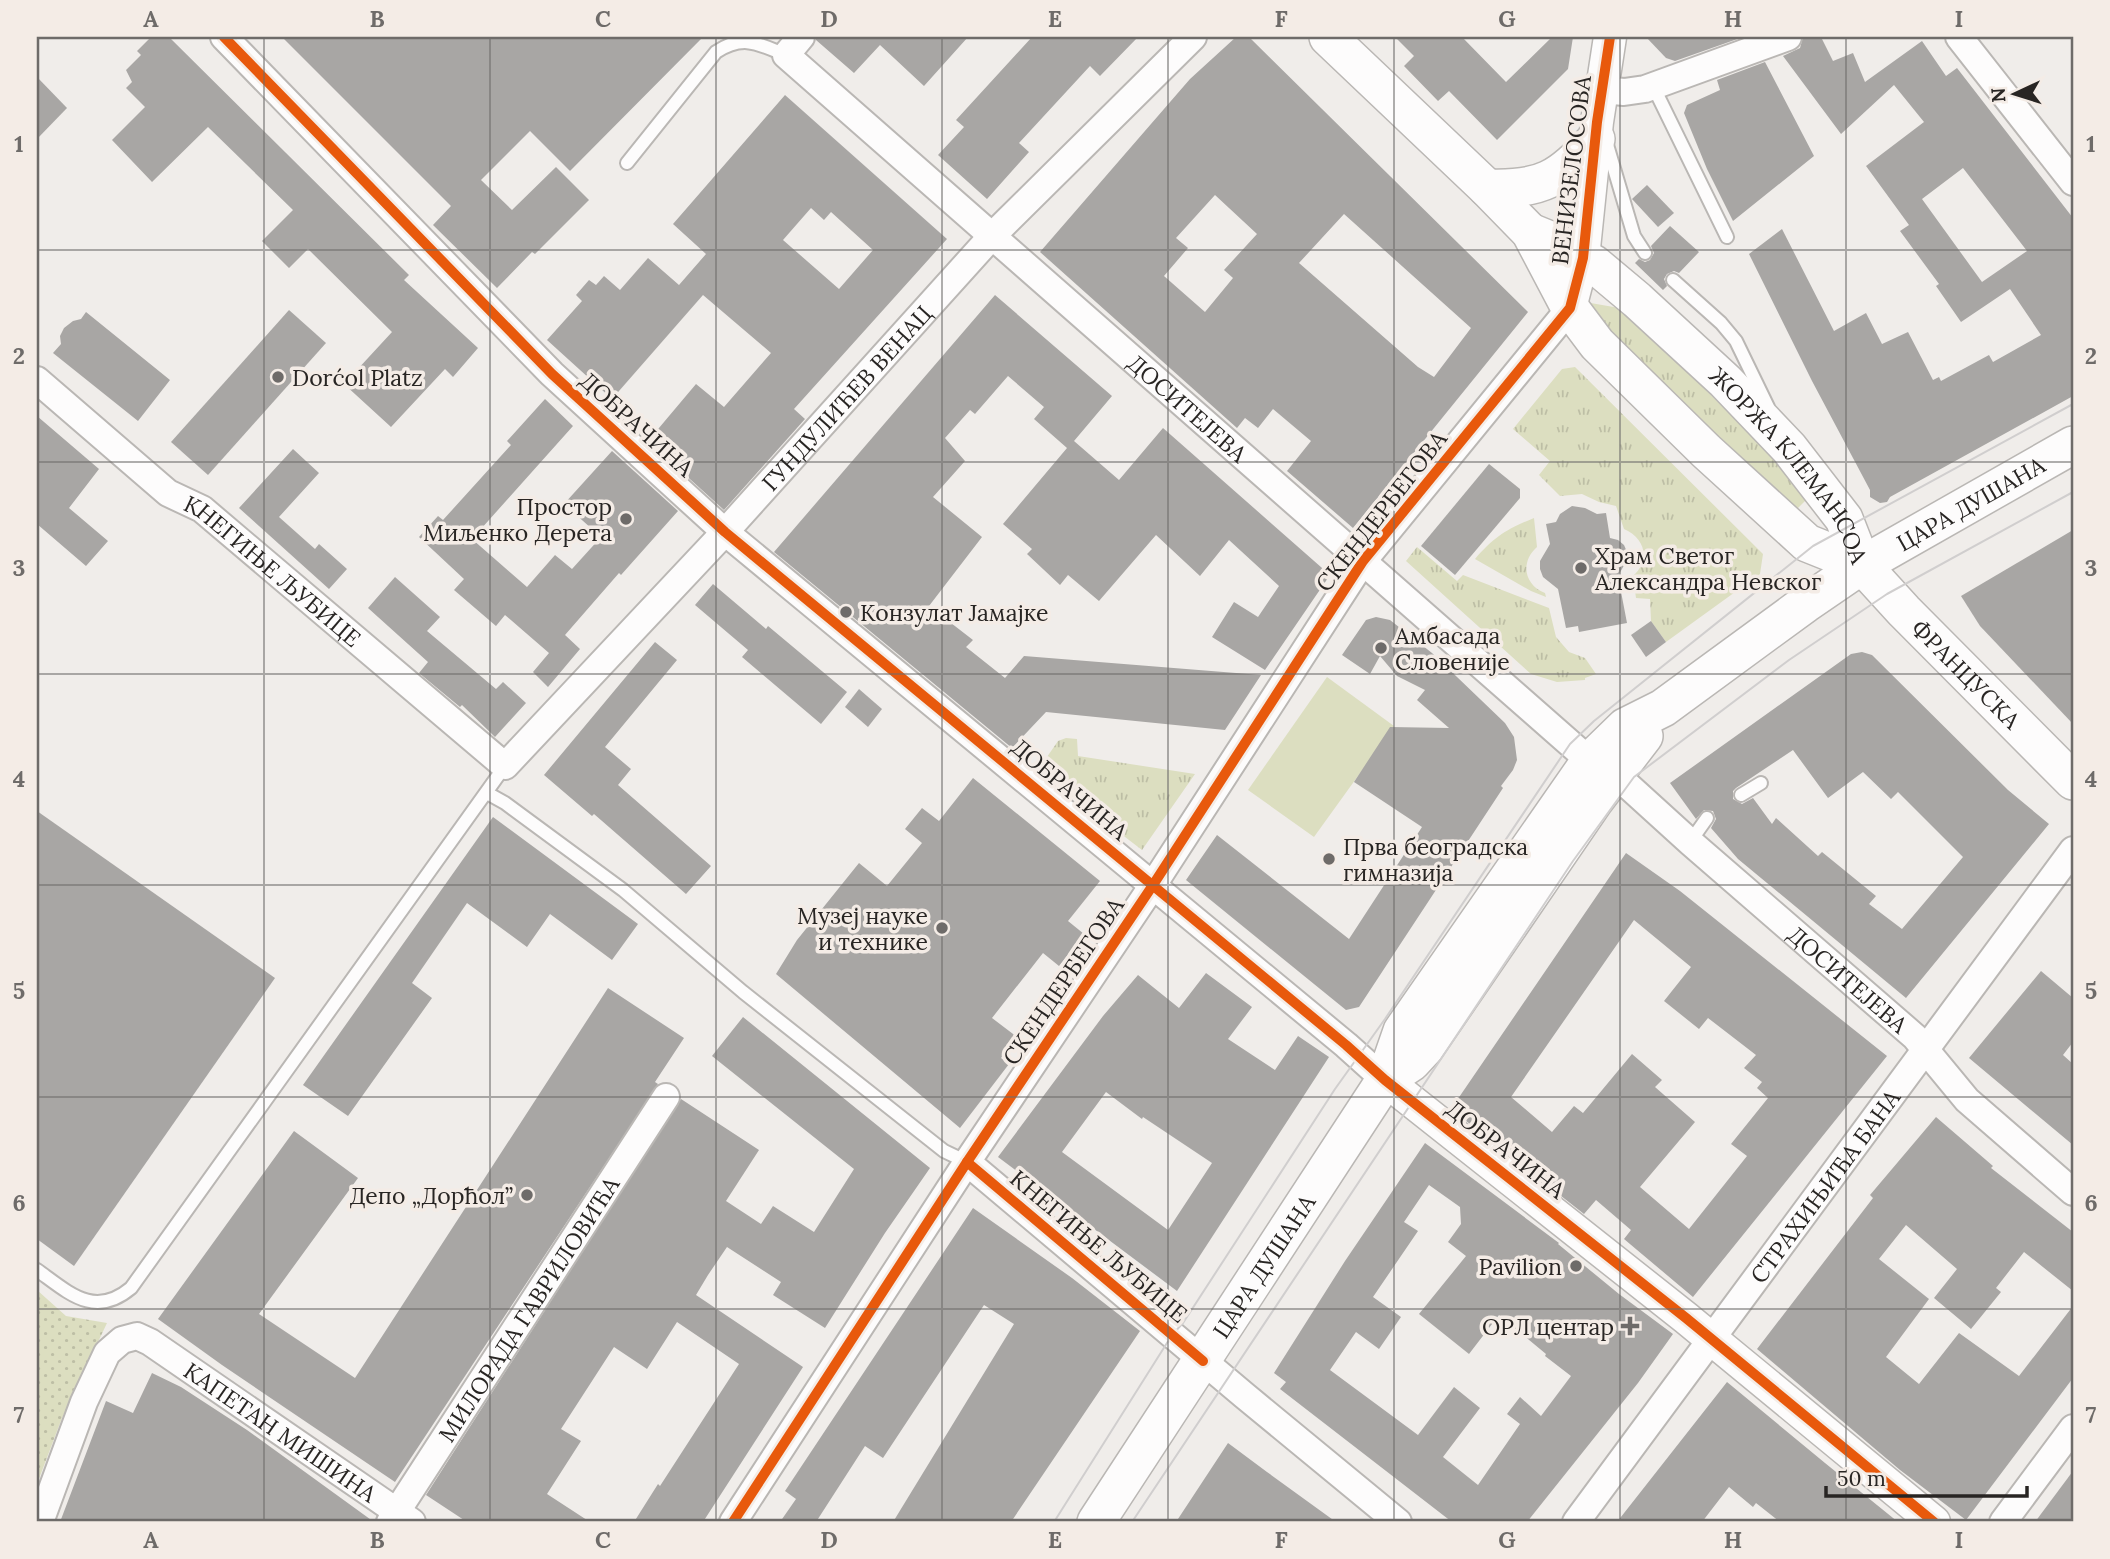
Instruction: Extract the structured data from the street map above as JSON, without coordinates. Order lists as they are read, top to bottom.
{
  "streets": {
    "main road": ["ЖОРЖА КЛЕМАНСОА", "ЦАРА ДУШАНА", "ФРАНЦУСКА"],
    "street": [
      "ВЕНИЗЕЛОСОВА",
      "ГУНДУЛИЋЕВ ВЕНАЦ",
      "ДОСИТЕЈЕВА",
      "ДОБРАЧИНА",
      "СКЕНДЕРБЕГОВА",
      "КНЕГИЊЕ ЉУБИЦЕ",
      "СТРАХИЊИЋА БАНА",
      "МИЛОРАДА ГАВРИЛОВИЋА",
      "КАПЕТАН МИШИНА"
    ]
  },
  "crossings": [
    ["ВЕНИЗЕЛОСОВА", "ЖОРЖА КЛЕМАНСОА"],
    ["ВЕНИЗЕЛОСОВА", "СКЕНДЕРБЕГОВА"],
    ["ГУНДУЛИЋЕВ ВЕНАЦ", "ДОСИТЕЈЕВА"],
    ["ГУНДУЛИЋЕВ ВЕНАЦ", "ДОБРАЧИНА"],
    ["ГУНДУЛИЋЕВ ВЕНАЦ", "КНЕГИЊЕ ЉУБИЦЕ"],
    ["ДОСИТЕЈЕВА", "ЦАРА ДУШАНА"],
    ["ДОСИТЕЈЕВА", "СКЕНДЕРБЕГОВА"],
    ["ДОСИТЕЈЕВА", "СТРАХИЊИЋА БАНА"],
    ["ДОБРАЧИНА", "ЦАРА ДУШАНА"],
    ["ДОБРАЧИНА", "СКЕНДЕРБЕГОВА"],
    ["ДОБРАЧИНА", "СТРАХИЊИЋА БАНА"],
    ["ЖОРЖА КЛЕМАНСОА", "ЦАРА ДУШАНА"],
    ["ЖОРЖА КЛЕМАНСОА", "СКЕНДЕРБЕГОВА"],
    ["ЖОРЖА КЛЕМАНСОА", "ФРАНЦУСКА"],
    ["ЦАРА ДУШАНА", "КНЕГИЊЕ ЉУБИЦЕ"],
    ["ЦАРА ДУШАНА", "ФРАНЦУСКА"],
    ["СКЕНДЕРБЕГОВА", "КНЕГИЊЕ ЉУБИЦЕ"],
    ["МИЛОРАДА ГАВРИЛОВИЋА", "КАПЕТАН МИШИНА"]
  ],
  "places": {
    "other": [
      "Dorćol Platz",
      "Простор Миљенко Дерета",
      "Храм Светог Александра Невског",
      "Конзулат Јамајке",
      "Амбасада Словеније",
      "Прва београдска гимназија",
      "Музеј науке и технике",
      "Депо „Дорћол”",
      "Pavilion"
    ],
    "health": ["ОРЛ центар"]
  },
  "scale_bar": "50 m",
  "north": "left",
  "grid": {
    "columns": [
      "A",
      "B",
      "C",
      "D",
      "E",
      "F",
      "G",
      "H",
      "I"
    ],
    "rows": [
      "1",
      "2",
      "3",
      "4",
      "5",
      "6",
      "7"
    ]
  }
}
